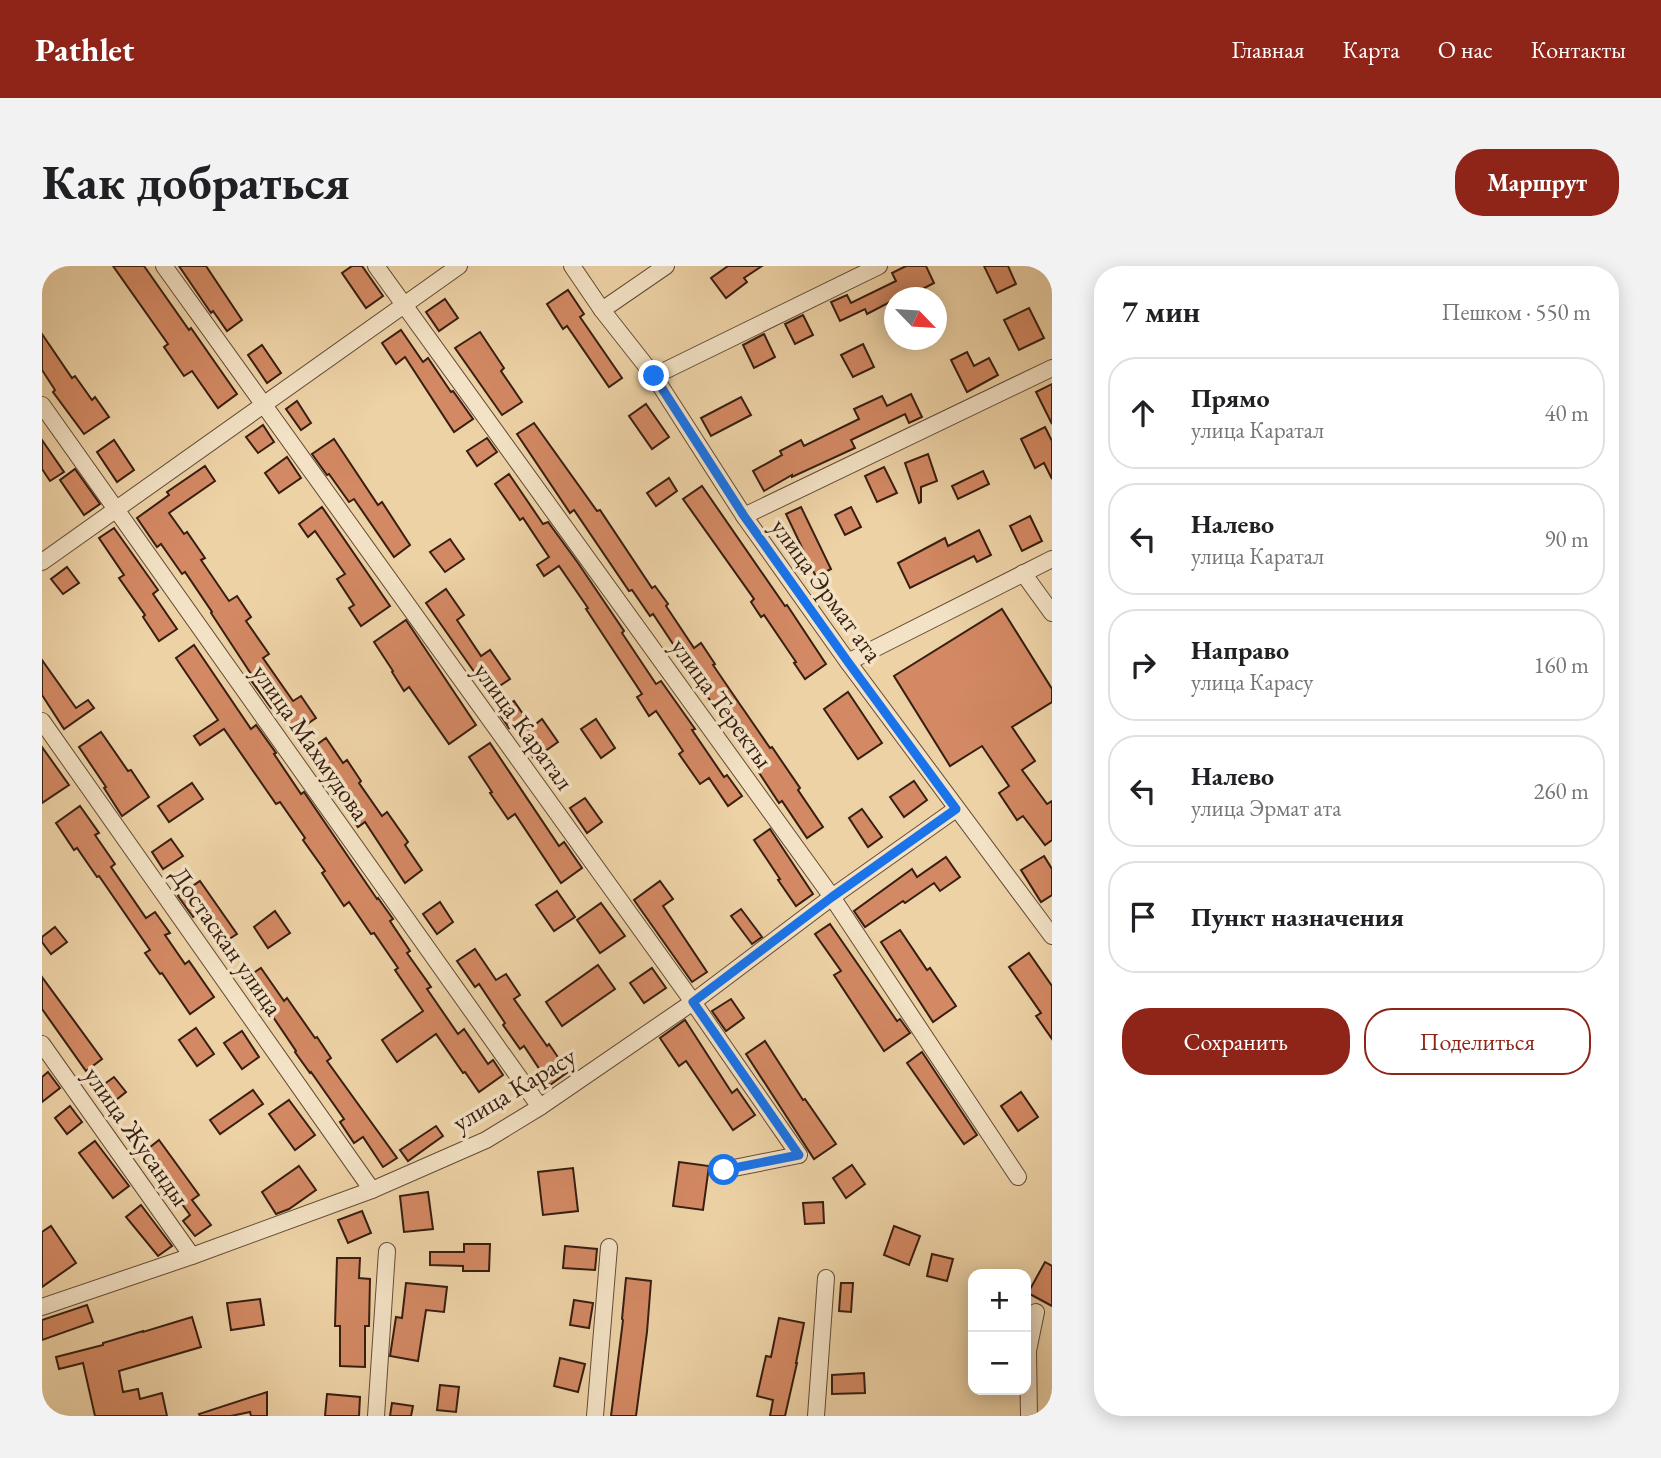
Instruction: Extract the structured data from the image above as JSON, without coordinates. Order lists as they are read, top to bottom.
{
  "streets": {
    "street": [
      "улица Эрмат ата",
      "улица Теректы",
      "улица Каратал",
      "улица Махмудова",
      "Достаскан улица",
      "улица Карасу",
      "улица Жусанды"
    ]
  },
  "crossings": [
    ["улица Эрмат ата", "улица Карасу"],
    ["улица Теректы", "улица Карасу"],
    ["улица Каратал", "улица Карасу"],
    ["улица Махмудова", "улица Карасу"],
    ["Достаскан улица", "улица Карасу"],
    ["улица Карасу", "улица Жусанды"]
  ],
  "north": "bottom right",
  "page": {
    "header": "Pathlet",
    "nav": [
      "Главная",
      "Карта",
      "О нас",
      "Контакты"
    ],
    "buttons": [
      "Маршрут",
      ["Сохранить", "Поделиться"]
    ],
    "title": "Как добраться",
    "heading": ["7 мин", "Пешком · 550 m"],
    "list": [
      ["Прямо", "улица Каратал", "40 m"],
      ["Налево", "улица Каратал", "90 m"],
      ["Направо", "улица Карасу", "160 m"],
      ["Налево", "улица Эрмат ата", "260 m"],
      "Пункт назначения"
    ],
    "map_buttons": ["+", "−"]
  }
}
